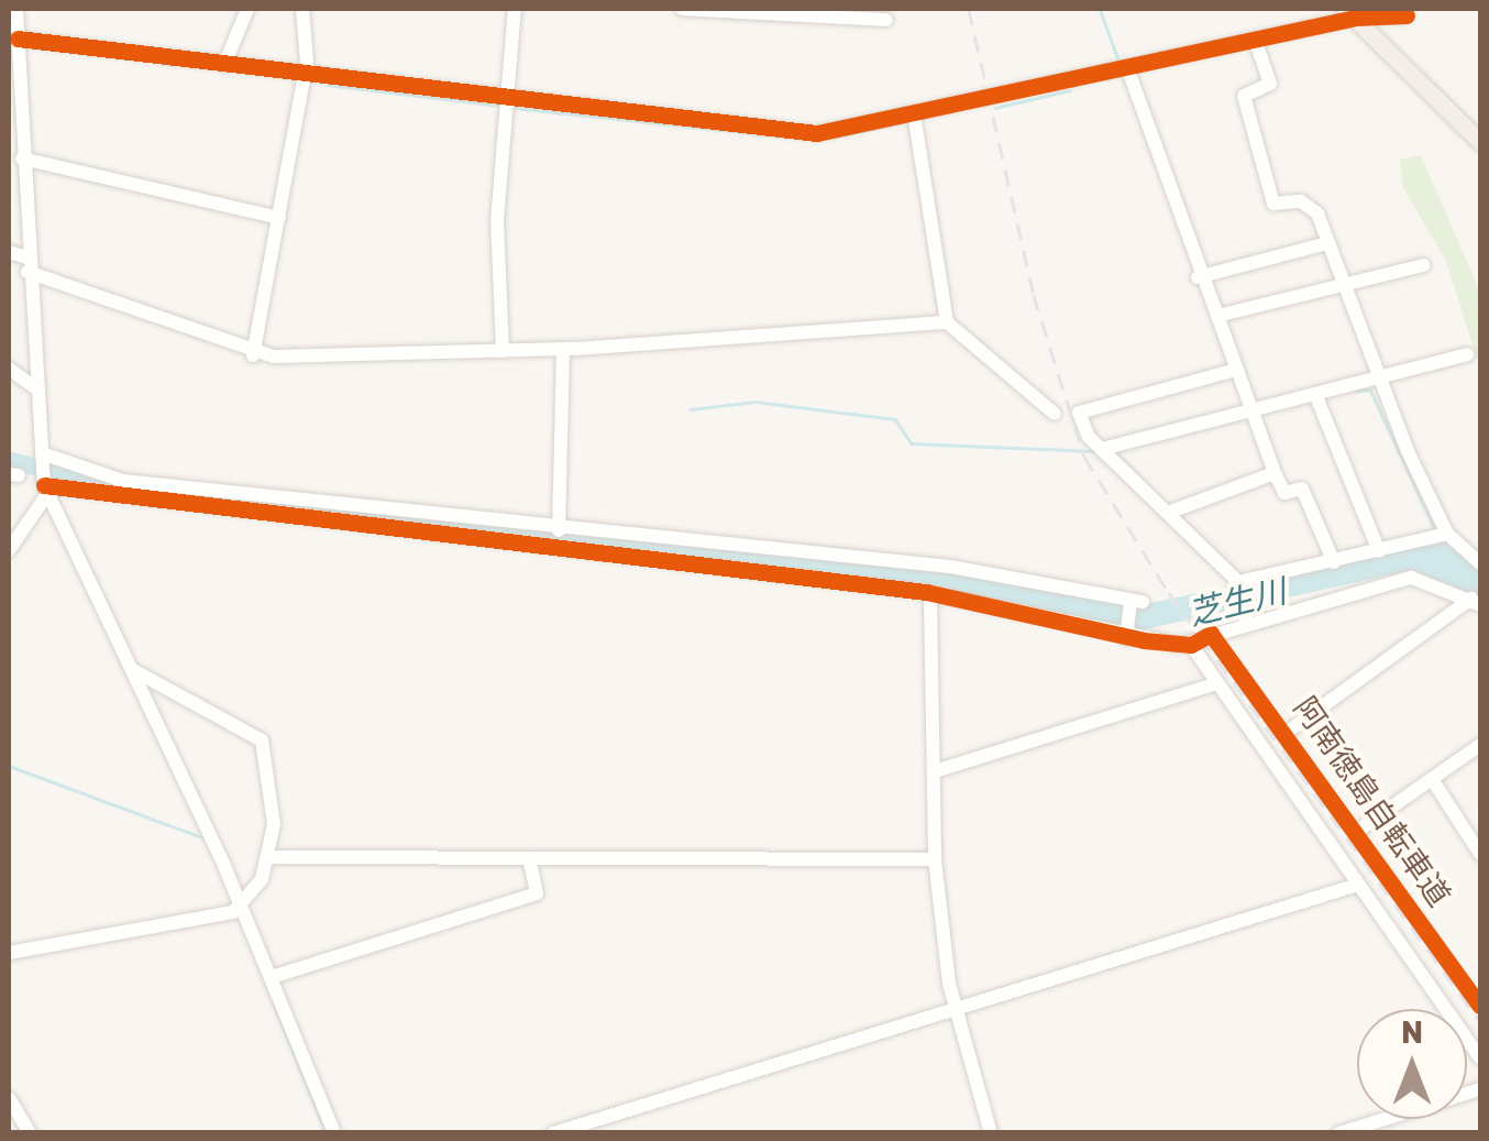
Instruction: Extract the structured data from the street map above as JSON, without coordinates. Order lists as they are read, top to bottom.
{
  "streets": {
    "cycle path": ["阿南徳島自転車道"]
  },
  "water": ["芝生川"],
  "north": "top"
}
